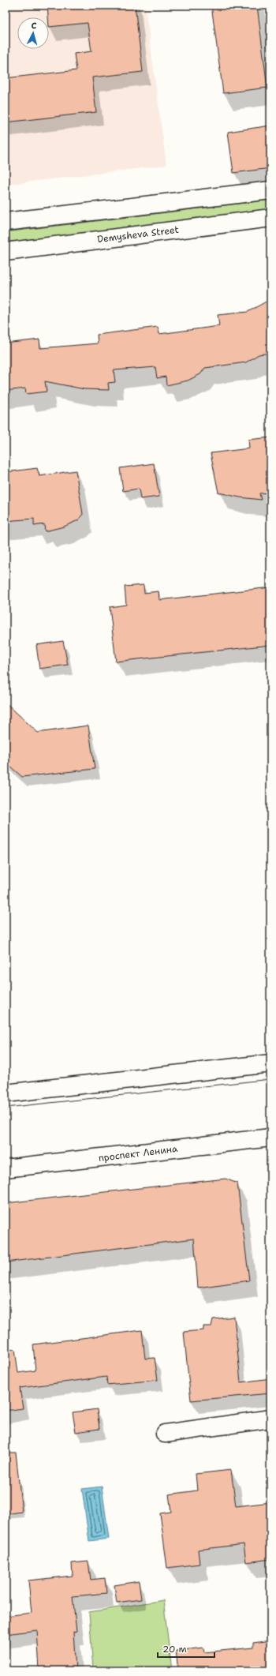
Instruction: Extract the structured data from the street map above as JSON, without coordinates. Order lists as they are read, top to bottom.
{
  "streets": {
    "street": ["Demysheva Street", "проспект Ленина"]
  },
  "scale_bar": "20 m",
  "north": "top"
}
